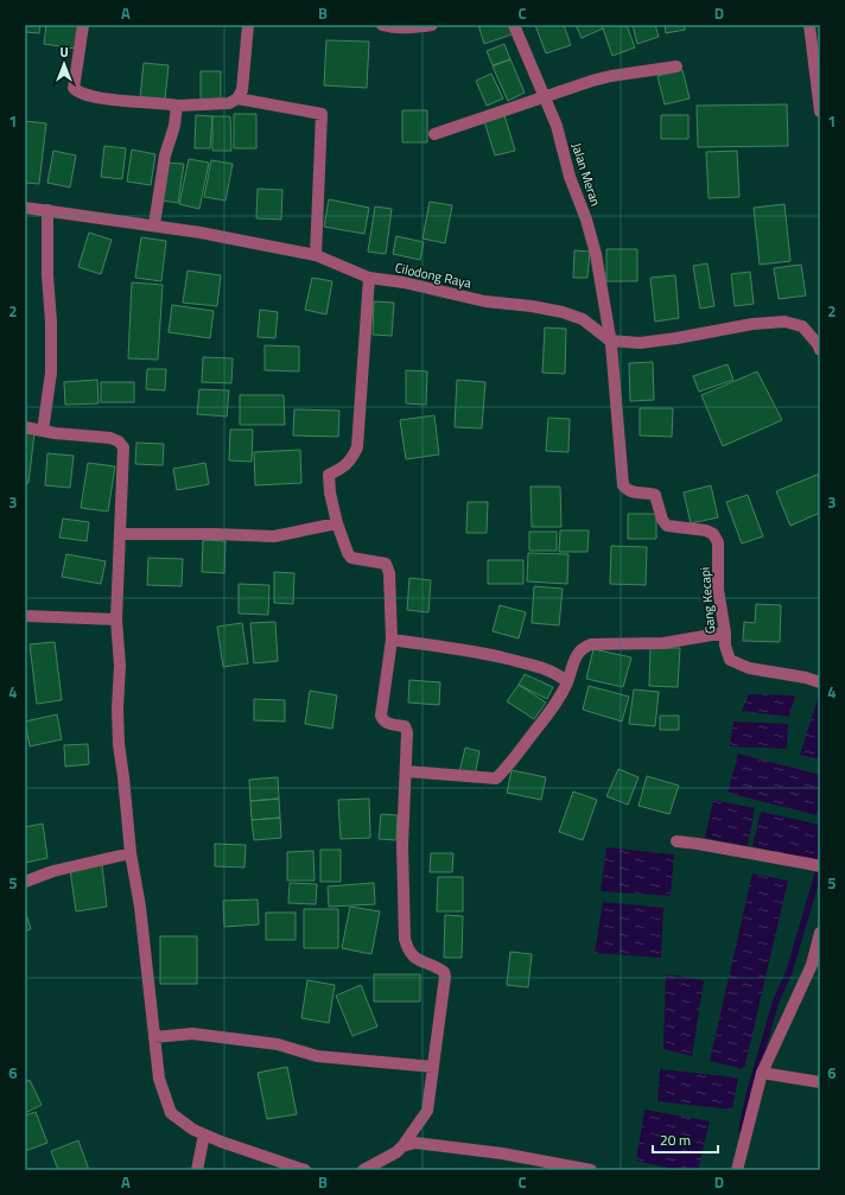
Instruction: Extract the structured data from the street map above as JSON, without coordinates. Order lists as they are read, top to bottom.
{
  "streets": {
    "street": ["Jalan Meran", "Cilodong Raya", "Gang Kecapi"]
  },
  "crossings": [
    ["Jalan Meran", "Cilodong Raya"],
    ["Jalan Meran", "Gang Kecapi"],
    ["Cilodong Raya", "Gang Kecapi"]
  ],
  "scale_bar": "20 m",
  "north": "top",
  "grid": {
    "columns": [
      "A",
      "B",
      "C",
      "D"
    ],
    "rows": [
      "1",
      "2",
      "3",
      "4",
      "5",
      "6"
    ]
  }
}
